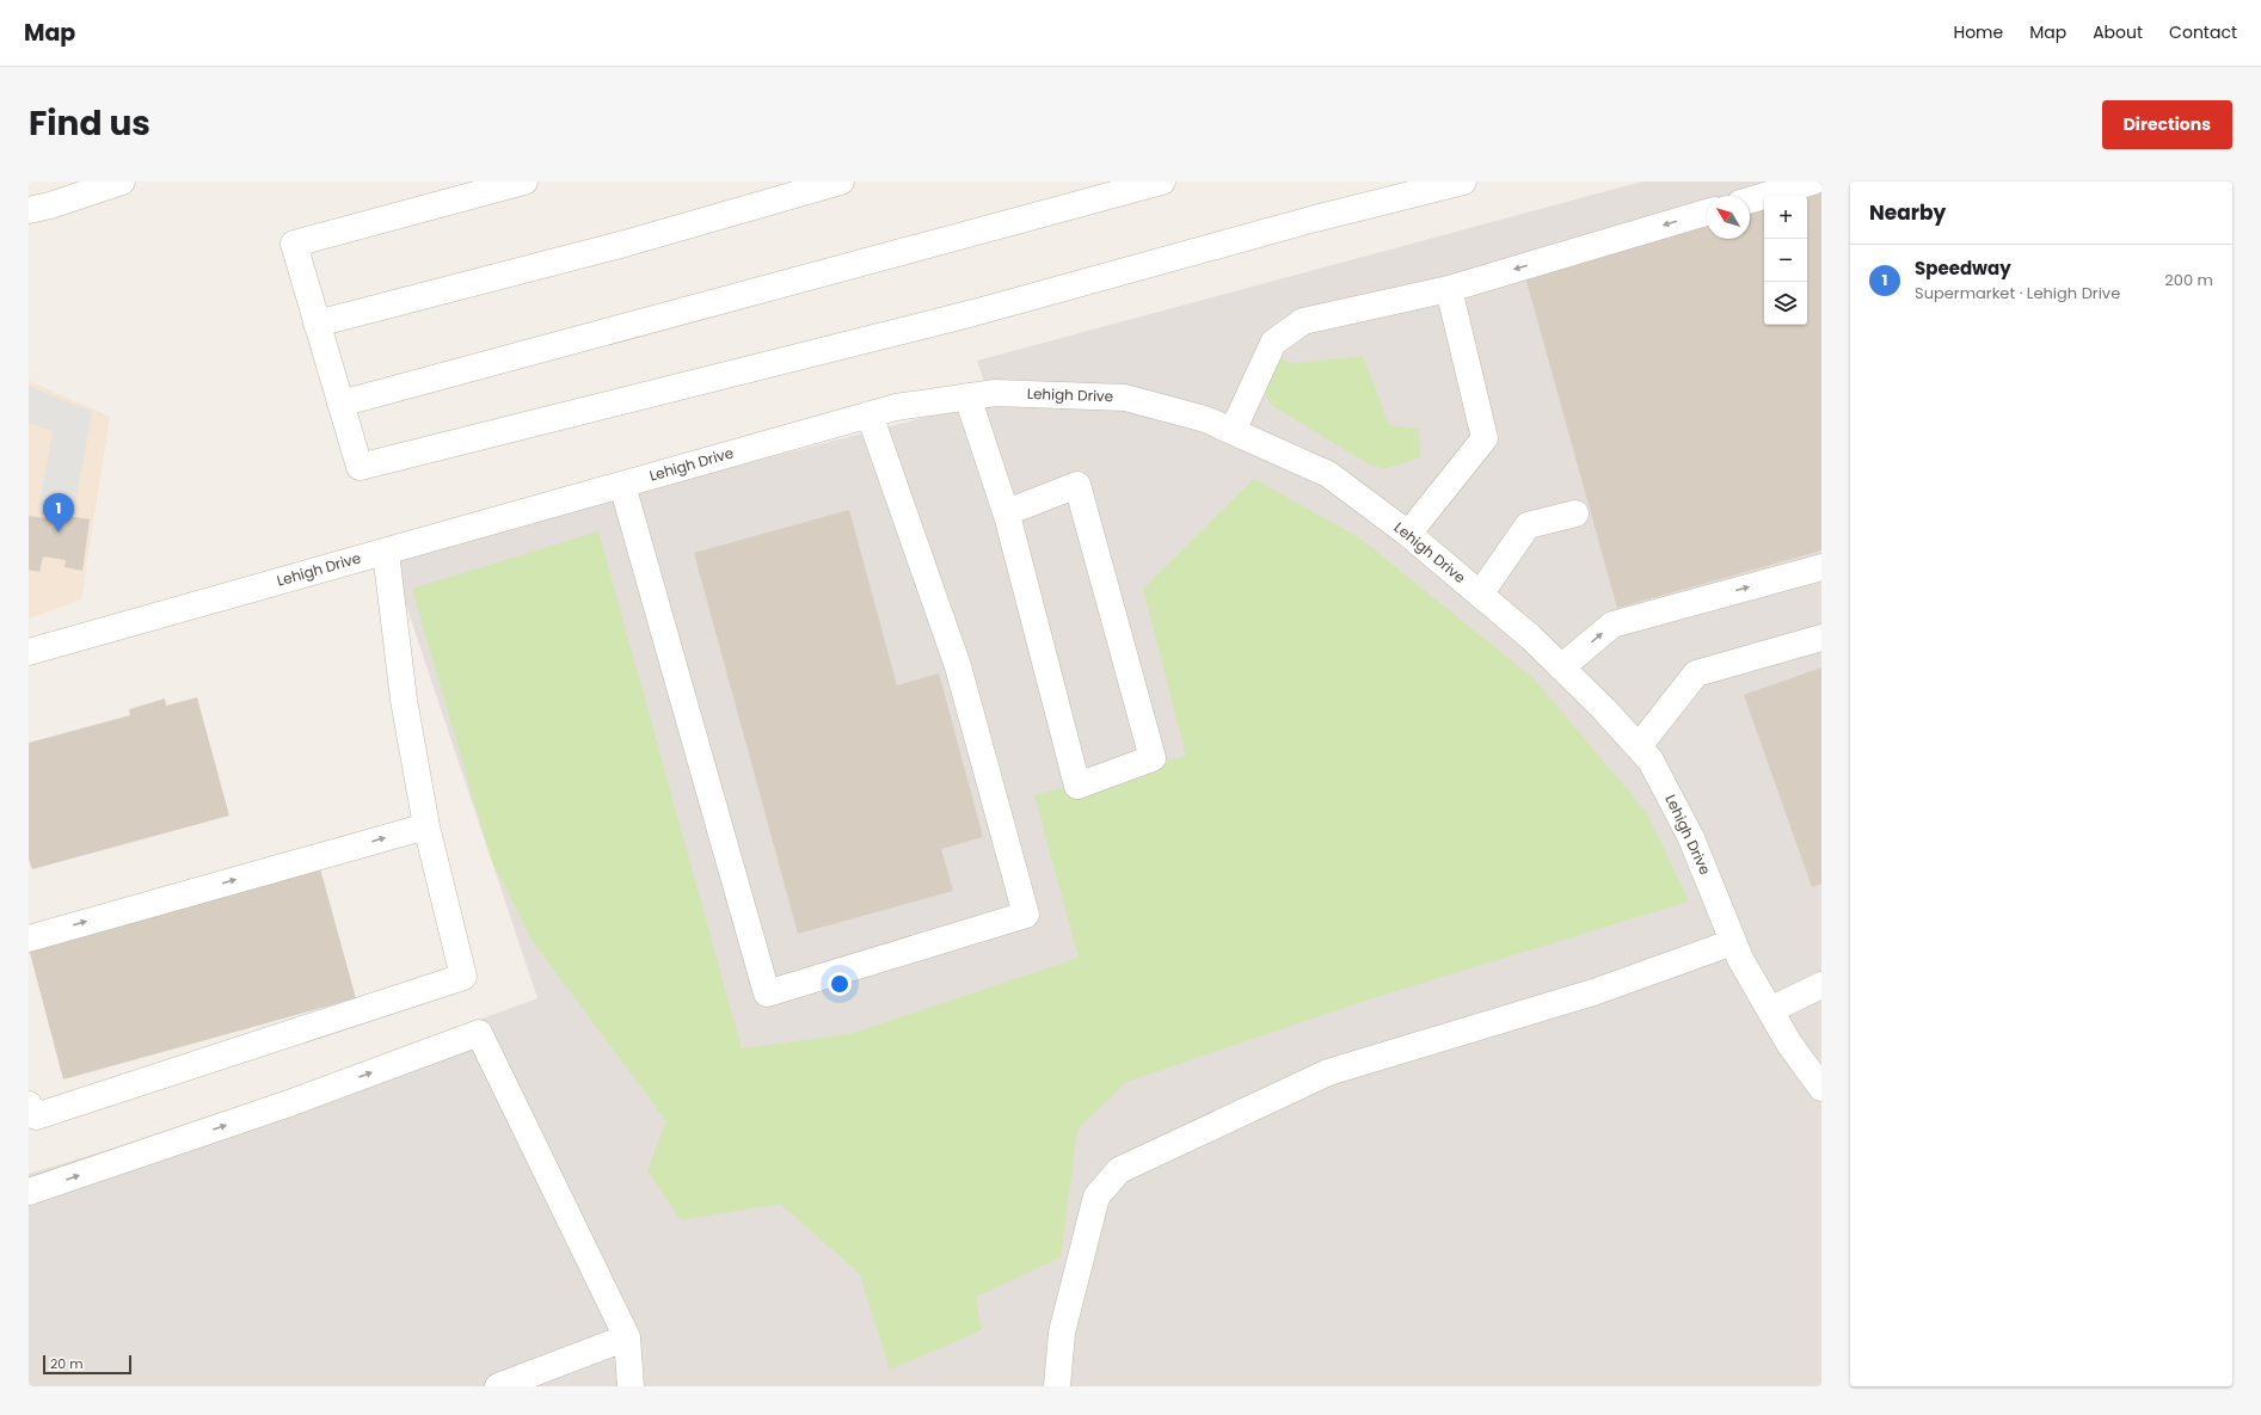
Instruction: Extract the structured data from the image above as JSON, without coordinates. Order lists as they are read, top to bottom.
{
  "streets": {
    "street": ["Lehigh Drive"]
  },
  "scale_bar": "20 m",
  "north": "top left",
  "page": {
    "header": "Map",
    "nav": [
      "Home",
      "Map",
      "About",
      "Contact"
    ],
    "title": "Find us",
    "buttons": "Directions",
    "heading": "Nearby",
    "map_buttons": ["+", "−"],
    "list": [
      {
        "mark": "1",
        "name": "Speedway",
        "note": "Supermarket · Lehigh Drive",
        "value": "200 m"
      }
    ],
    "pins": "1",
    "scale": "20 m"
  }
}
